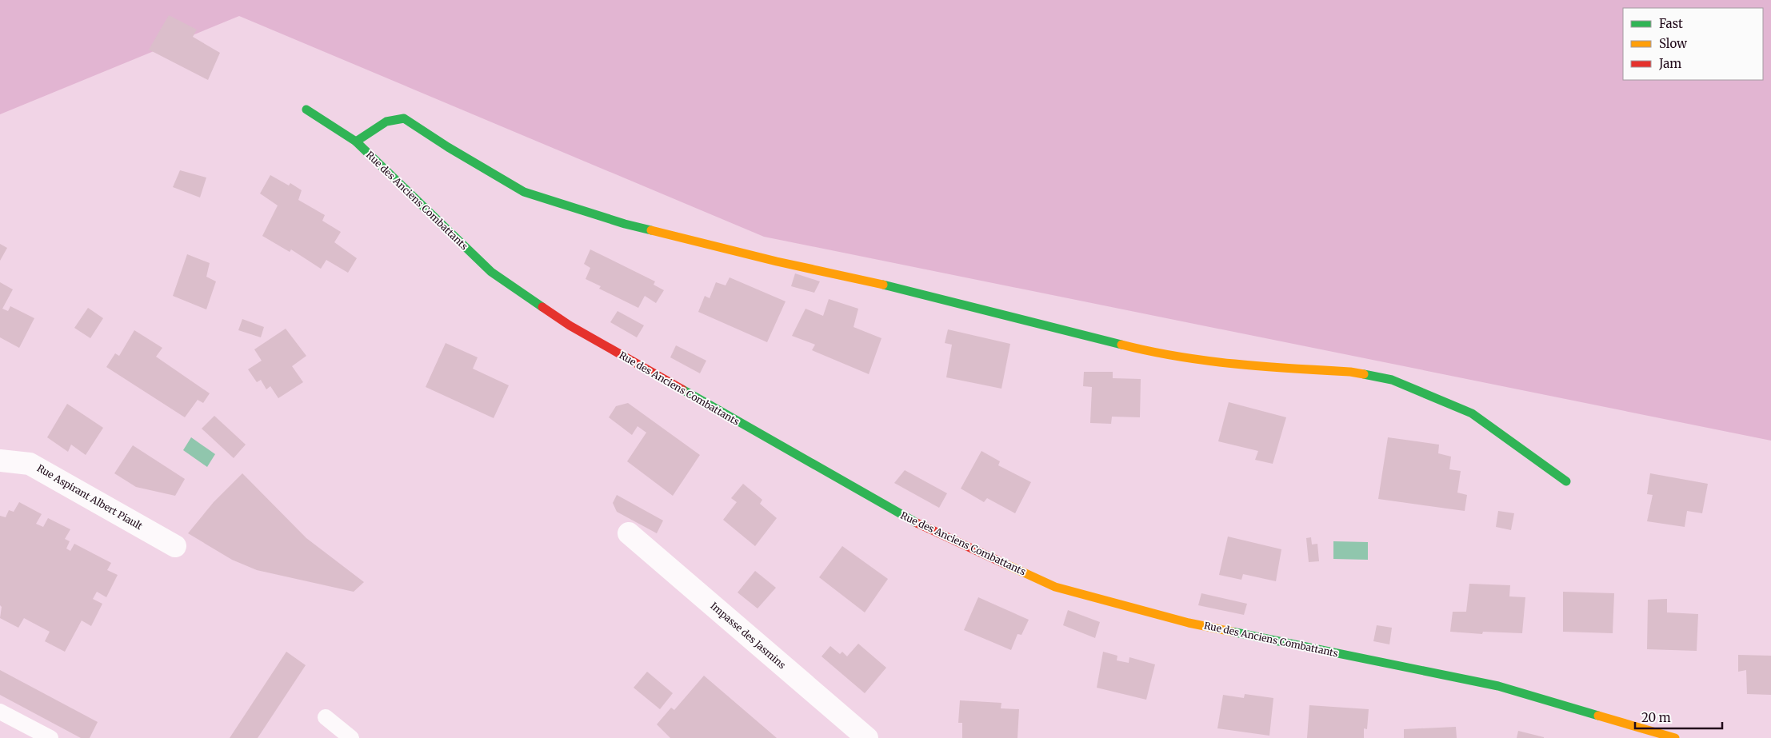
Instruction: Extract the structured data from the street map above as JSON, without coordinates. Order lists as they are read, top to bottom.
{
  "streets": {
    "street": ["Rue des Anciens Combattants", "Rue Aspirant Albert Piault", "Impasse des Jasmins"]
  },
  "legend": ["Fast", "Slow", "Jam"],
  "scale_bar": "20 m"
}
